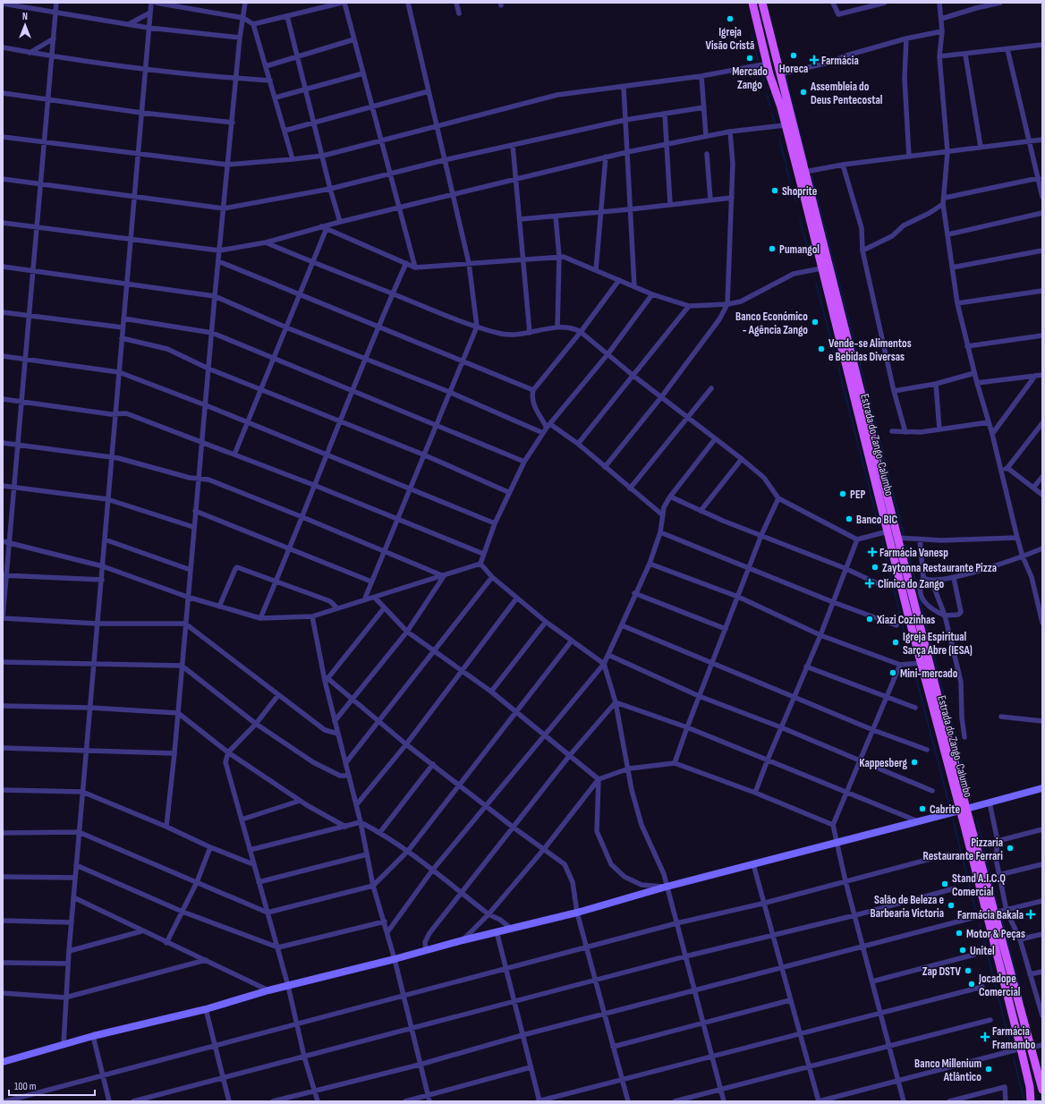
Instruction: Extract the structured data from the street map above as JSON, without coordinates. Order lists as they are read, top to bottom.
{
  "streets": {
    "main road": ["Estrada do Zango-Calumbo"]
  },
  "places": {
    "other": [
      "Igreja Visão Cristã",
      "Horeca",
      "Mercado Zango",
      "Assembleia do Deus Pentecostal",
      "Shoprite",
      "Pumangol",
      "Banco Económico - Agência Zango",
      "Vende-se Alimentos e Bebidas Diversas",
      "PEP",
      "Banco BIC",
      "Zaytonna Restaurante Pizza",
      "Xiazi Cozinhas",
      "Igreja Espiritual Sarça Abre (IESA)",
      "Mini-mercado",
      "Kappesberg",
      "Cabrite",
      "Pizzaria Restaurante Ferrari",
      "Stand A.I.C.Q Comercial",
      "Salão de Beleza e Barbearia Victoria",
      "Motor & Peças",
      "Unitel",
      "Zap DSTV",
      "Jocadope Comercial",
      "Banco Millenium Atlântico"
    ],
    "health": [
      "Farmácia",
      "Farmácia Vanesp",
      "Clínica do Zango",
      "Farmácia Bakala",
      "Farmácia Framambo"
    ]
  },
  "scale_bar": "100 m",
  "north": "top"
}
